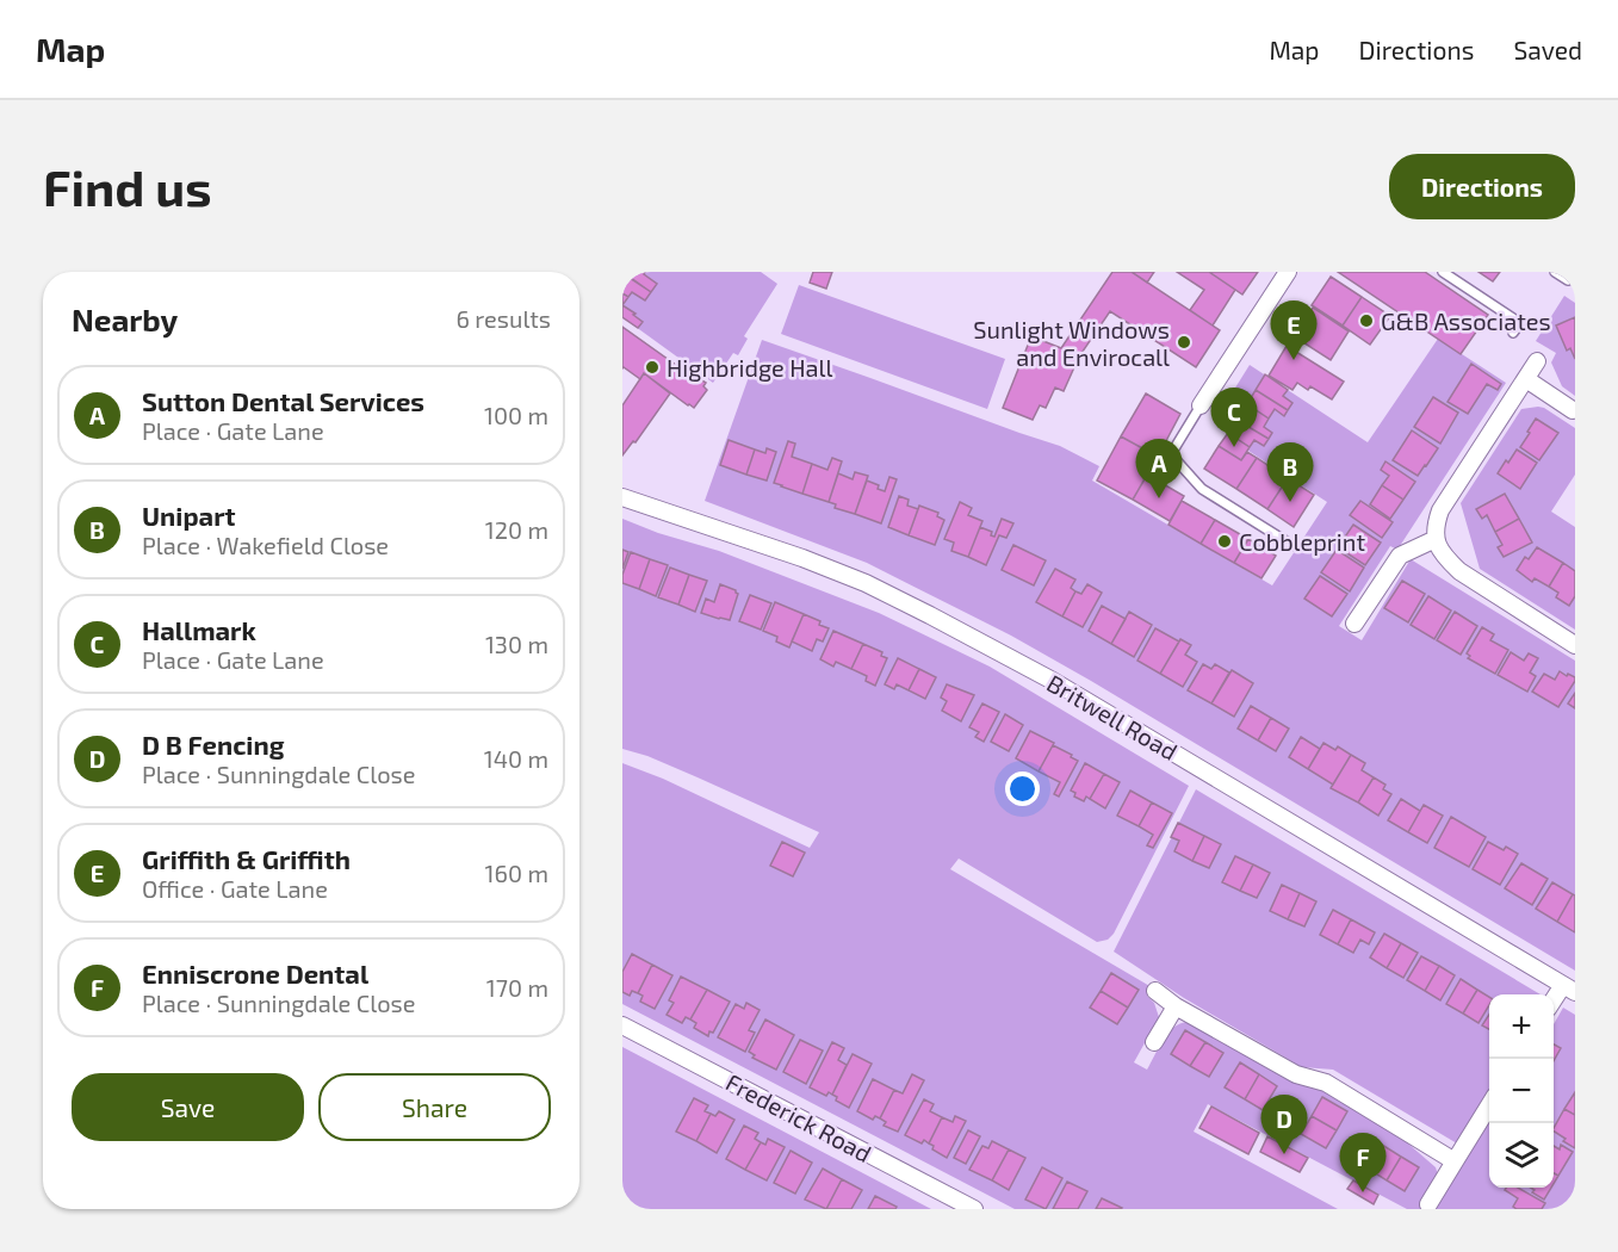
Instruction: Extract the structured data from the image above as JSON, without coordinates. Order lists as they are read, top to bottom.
{
  "streets": {
    "street": ["Britwell Road", "Frederick Road"]
  },
  "places": [
    "G&B Associates",
    "Sunlight Windows and Envirocall",
    "Highbridge Hall",
    "Cobbleprint"
  ],
  "page": {
    "header": "Map",
    "nav": ["Map", "Directions", "Saved"],
    "buttons": [
      "Directions",
      ["Save", "Share"]
    ],
    "title": "Find us",
    "heading": ["Nearby", "6 results"],
    "pins": [
      "E",
      "C",
      "A",
      "B",
      "D",
      "F"
    ],
    "list": [
      {
        "mark": "A",
        "name": "Sutton Dental Services",
        "note": "Place · Gate Lane",
        "value": "100 m"
      },
      {
        "mark": "B",
        "name": "Unipart",
        "note": "Place · Wakefield Close",
        "value": "120 m"
      },
      {
        "mark": "C",
        "name": "Hallmark",
        "note": "Place · Gate Lane",
        "value": "130 m"
      },
      {
        "mark": "D",
        "name": "D B Fencing",
        "note": "Place · Sunningdale Close",
        "value": "140 m"
      },
      {
        "mark": "E",
        "name": "Griffith & Griffith",
        "note": "Office · Gate Lane",
        "value": "160 m"
      },
      {
        "mark": "F",
        "name": "Enniscrone Dental",
        "note": "Place · Sunningdale Close",
        "value": "170 m"
      }
    ],
    "map_buttons": ["+", "−"]
  }
}
